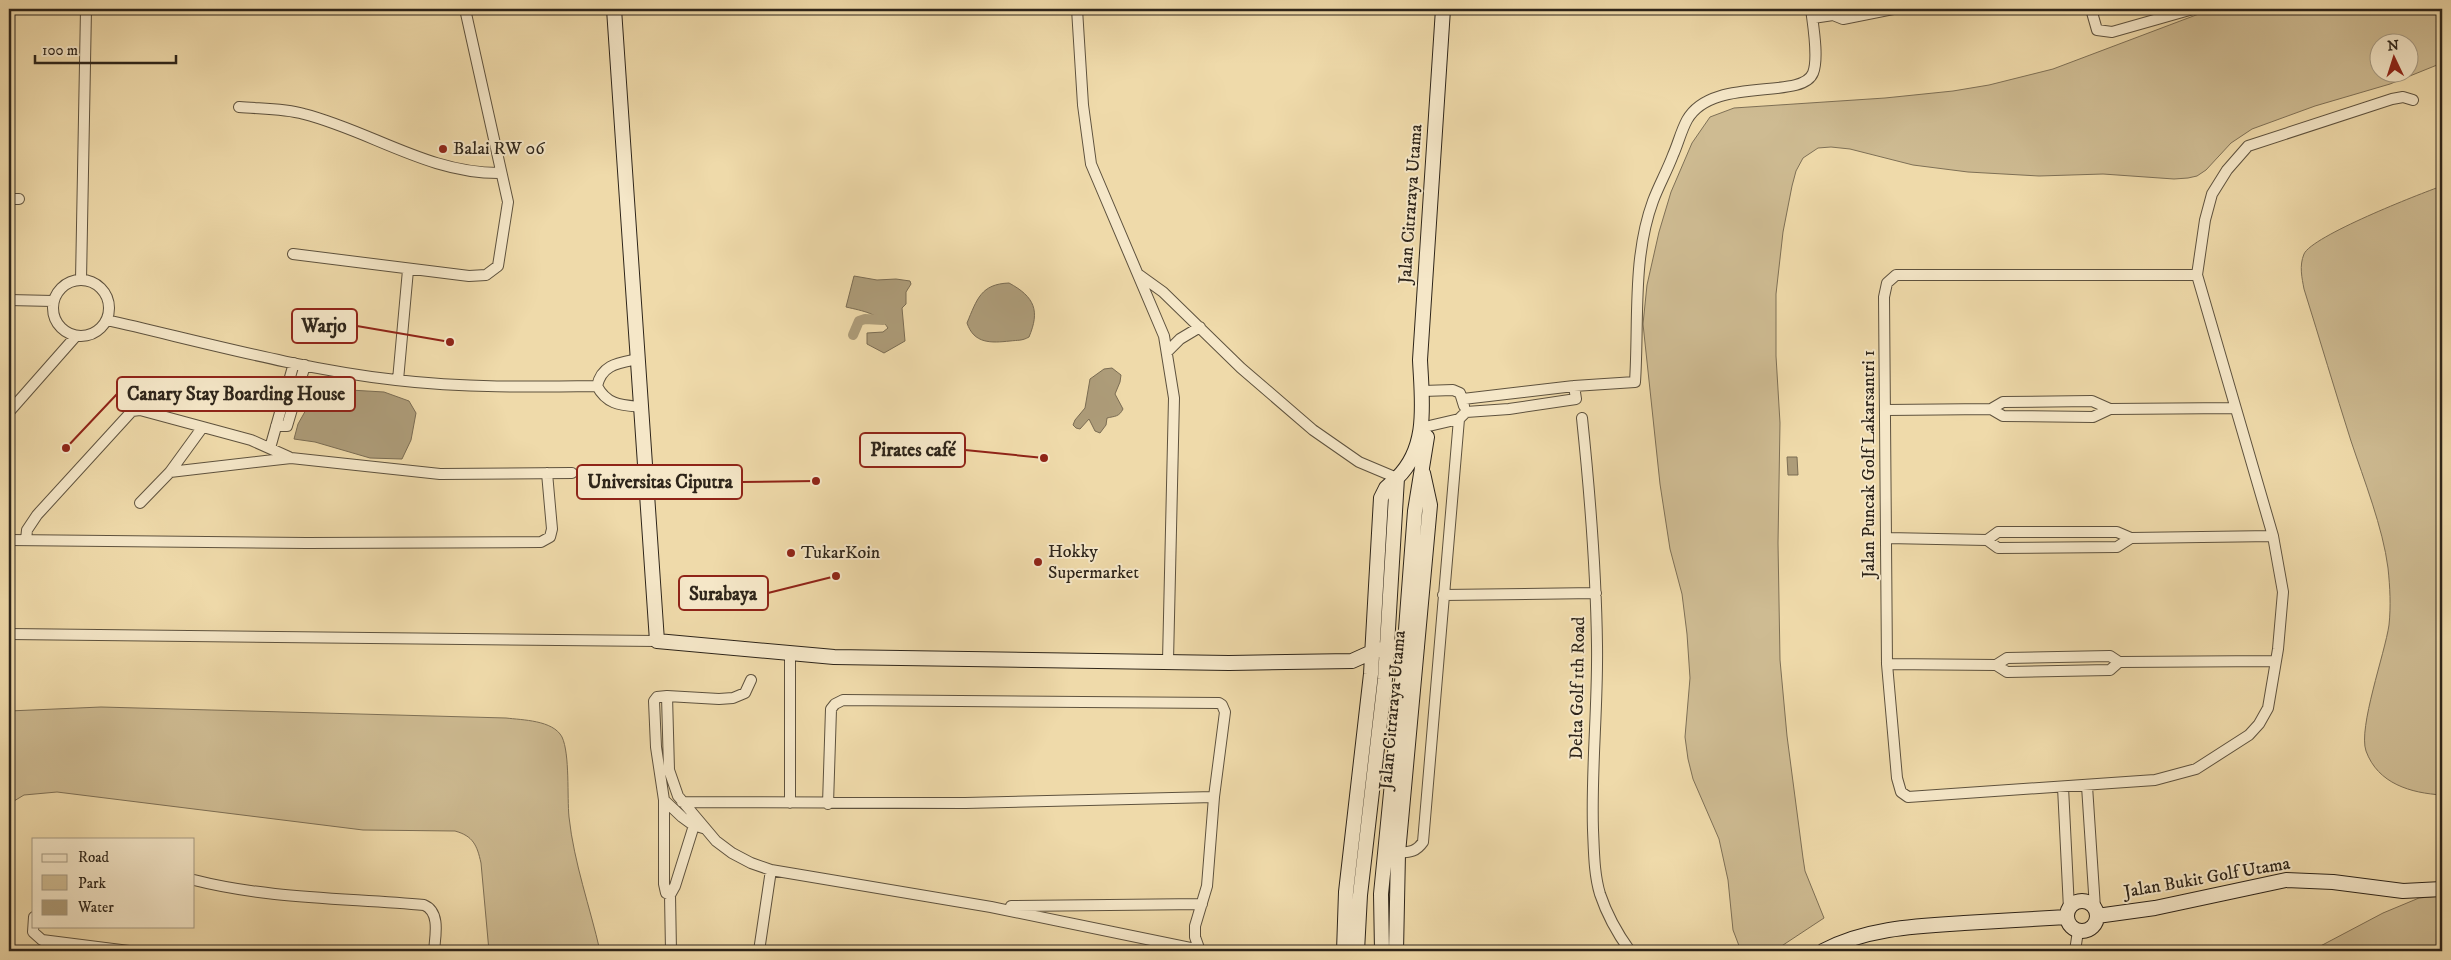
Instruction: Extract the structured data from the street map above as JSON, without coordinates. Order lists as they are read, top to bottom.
{
  "streets": {
    "street": [
      "Jalan Citraraya Utama",
      "Jalan Puncak Golf Lakarsantri 1",
      "Delta Golf 1th Road",
      "Jalan Bukit Golf Utama"
    ]
  },
  "places": [
    "Balai RW 06",
    "Warjo",
    "Canary Stay Boarding House",
    "Pirates café",
    "Universitas Ciputra",
    "TukarKoin",
    "Hokky Supermarket",
    "Surabaya"
  ],
  "legend": ["Road", "Park", "Water"],
  "scale_bar": "100 m",
  "north": "top"
}
